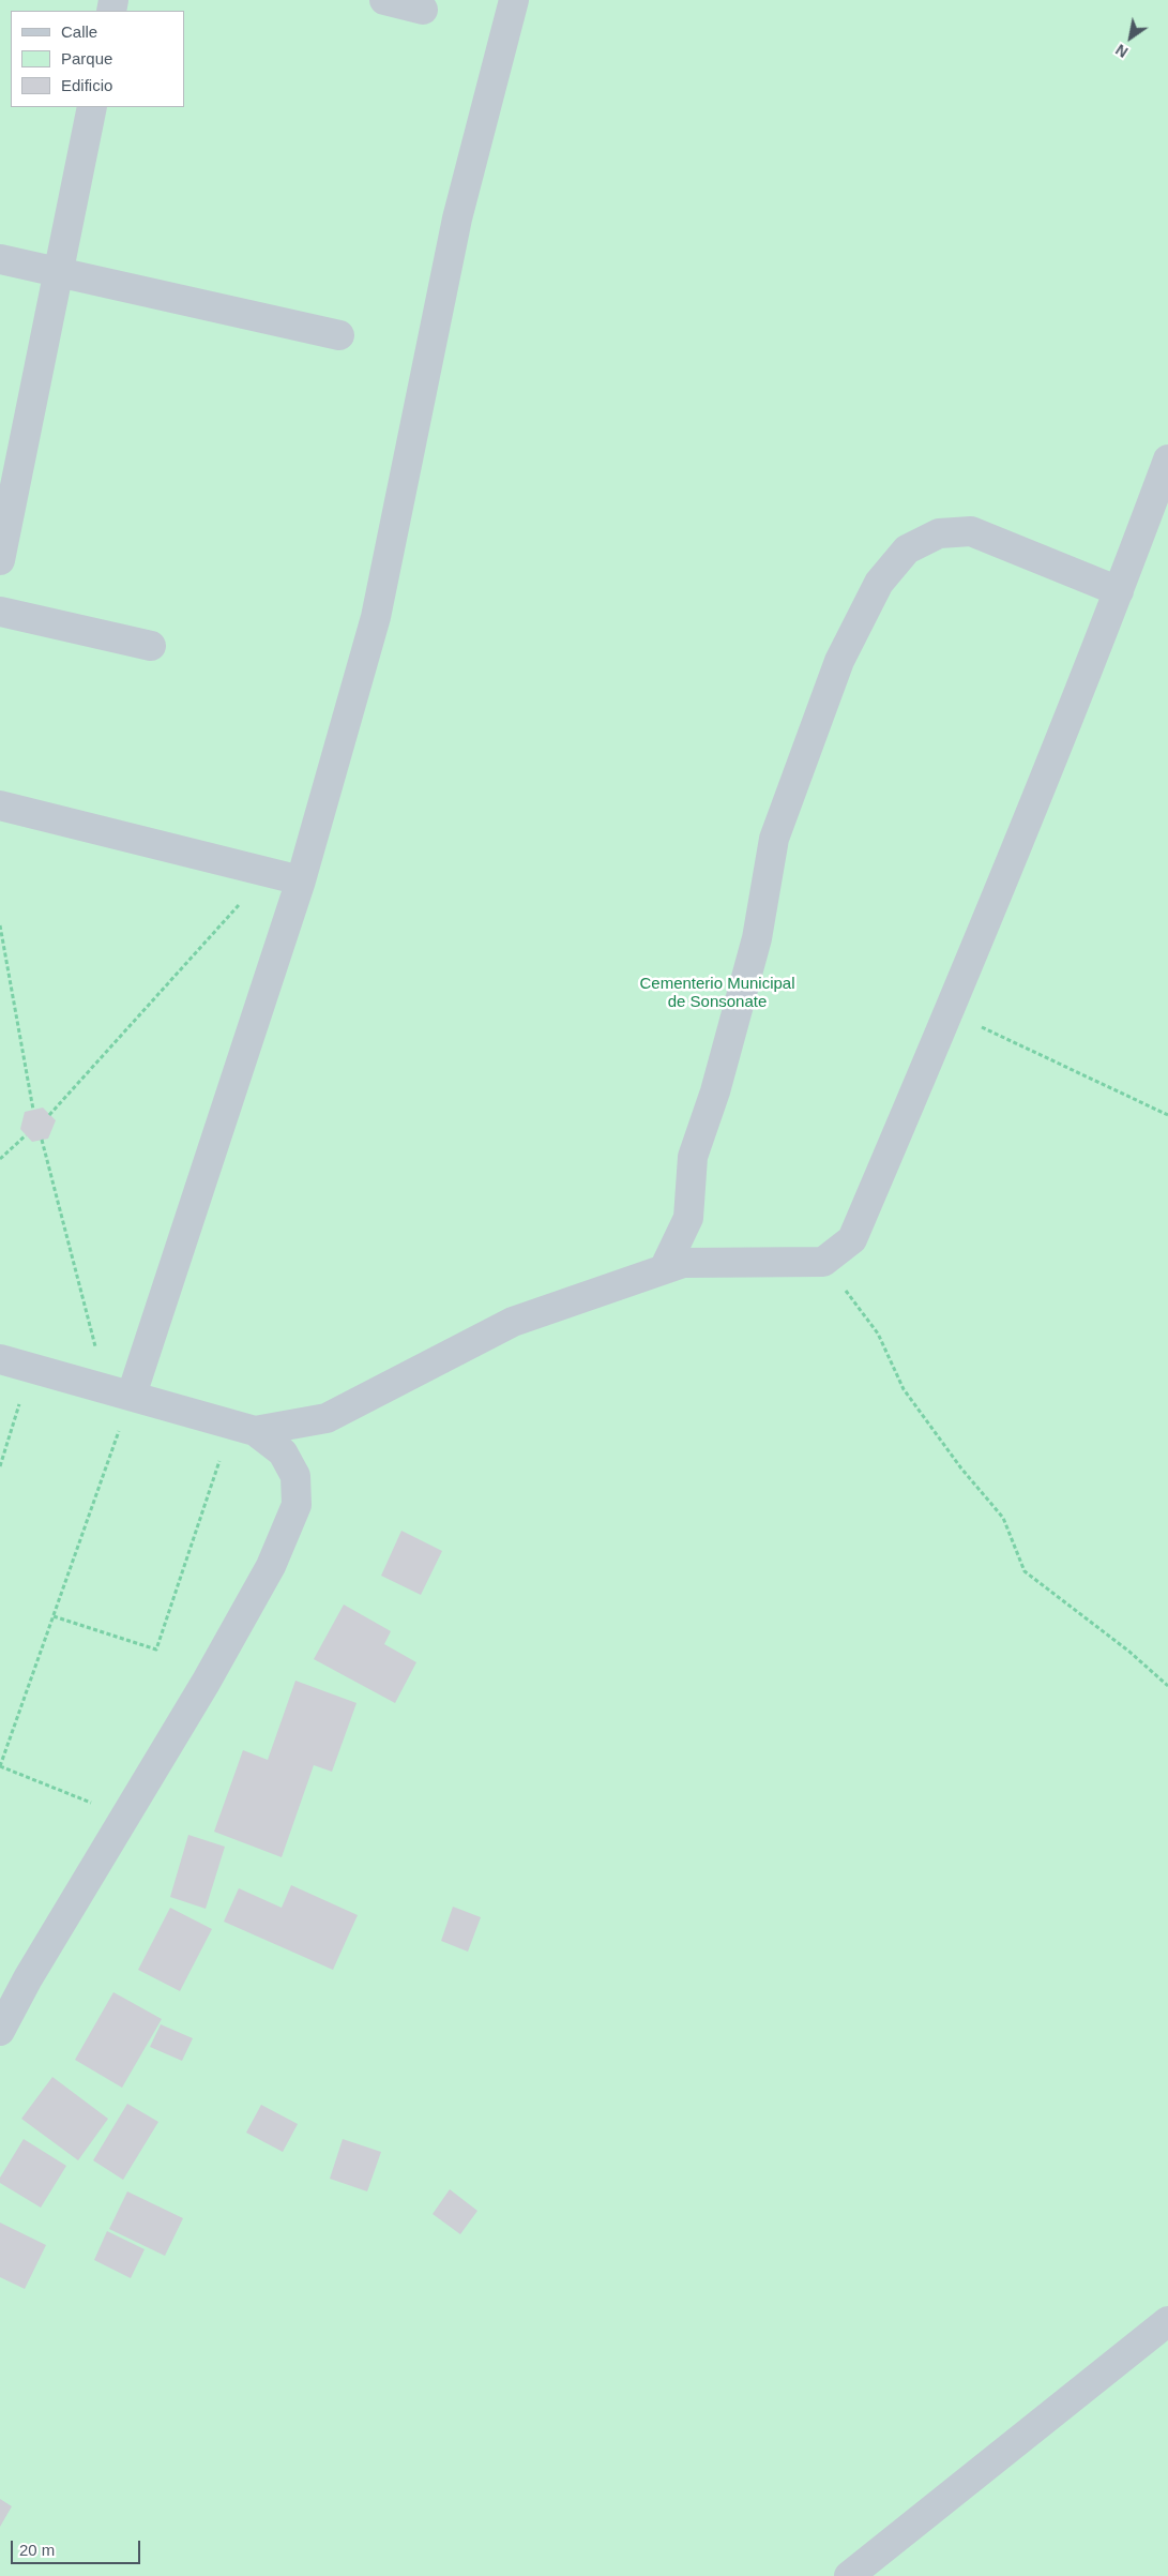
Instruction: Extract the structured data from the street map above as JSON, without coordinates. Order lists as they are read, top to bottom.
{
  "parks": ["Cementerio Municipal de Sonsonate"],
  "legend": ["Calle", "Parque", "Edificio"],
  "scale_bar": "20 m",
  "north": "bottom left"
}
